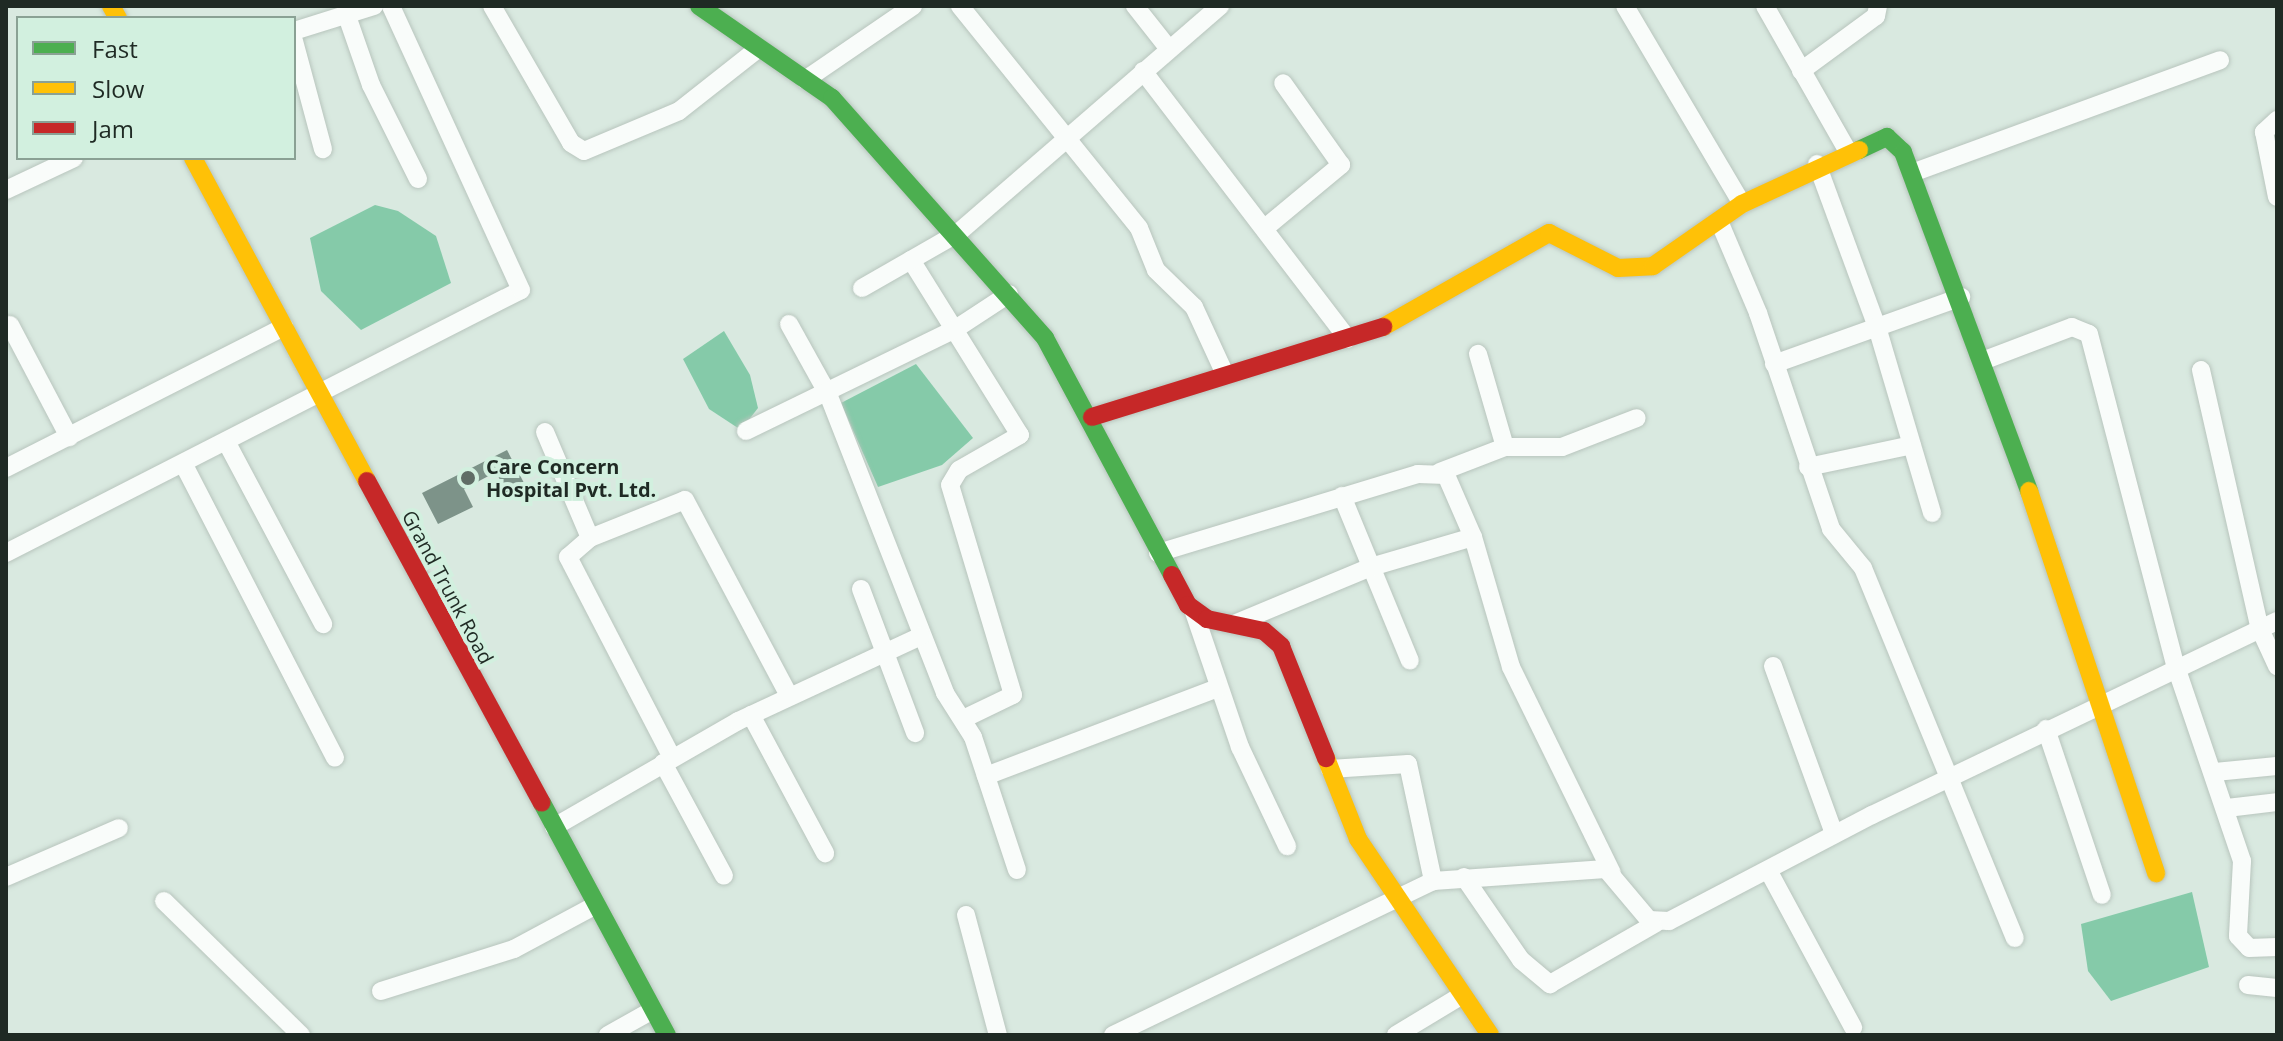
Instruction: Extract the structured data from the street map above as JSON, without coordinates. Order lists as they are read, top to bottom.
{
  "streets": {
    "street": ["Grand Trunk Road"]
  },
  "places": ["Care Concern Hospital Pvt. Ltd."],
  "legend": ["Fast", "Slow", "Jam"]
}
